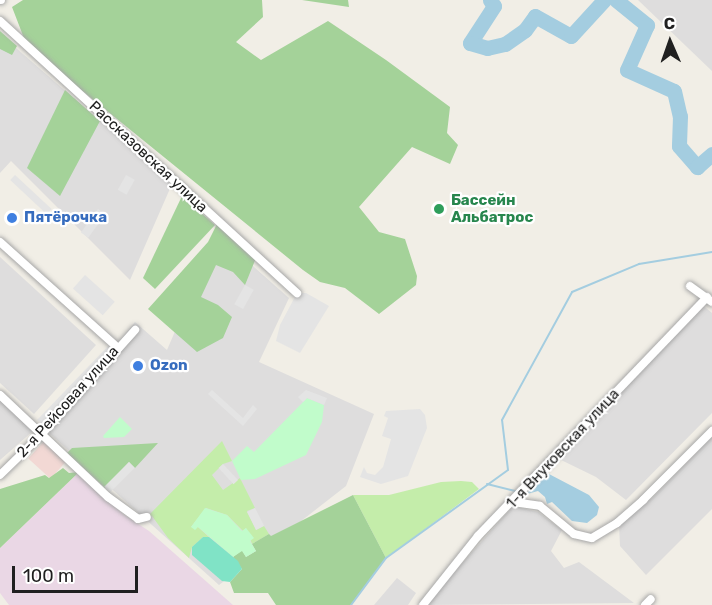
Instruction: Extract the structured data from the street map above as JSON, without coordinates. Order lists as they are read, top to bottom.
{
  "streets": {
    "street": ["Рассказовская улица", "2-я Рейсовая улица", "1-я Внуковская улица"]
  },
  "places": ["Бассейн Альбатрос", "Пятёрочка", "Ozon"],
  "scale_bar": "100 m",
  "north": "top"
}
